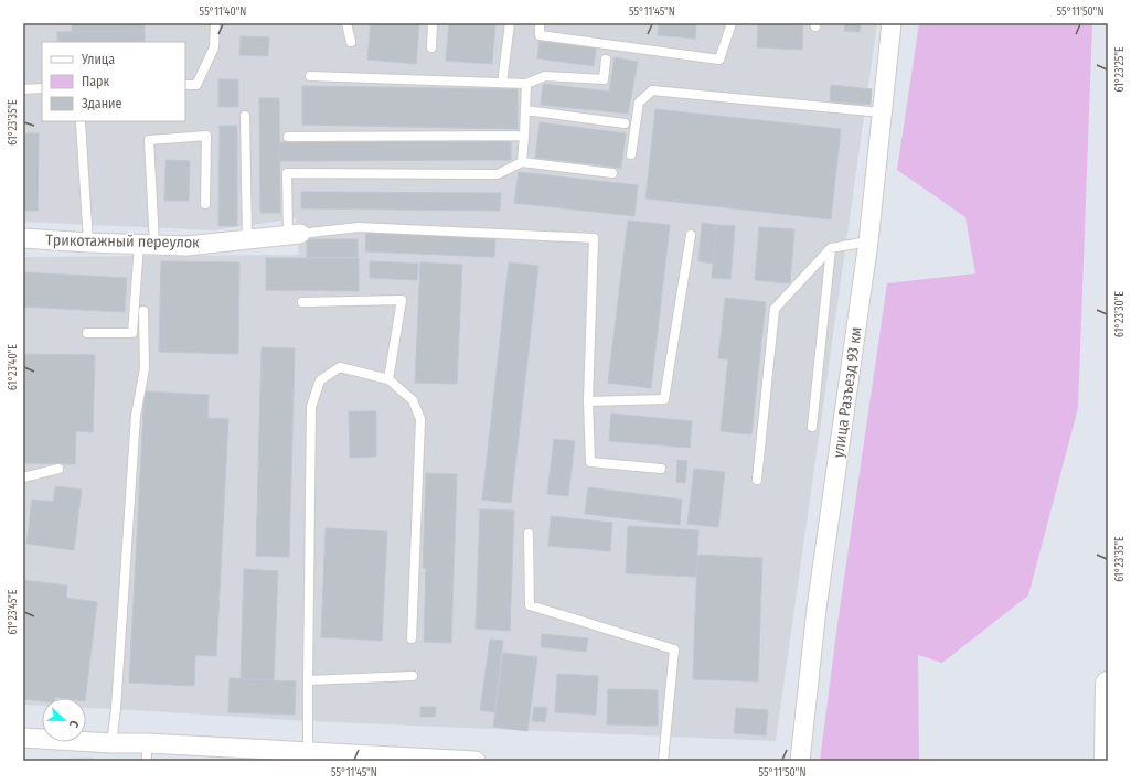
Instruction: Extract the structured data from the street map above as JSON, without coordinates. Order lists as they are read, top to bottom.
{
  "streets": {
    "street": ["Трикотажный переулок", "улица Разъезд 93 км"]
  },
  "legend": ["Улица", "Парк", "Здание"],
  "north": "right",
  "coordinates": [
    "55°11'40\"N",
    "55°11'45\"N",
    "55°11'50\"N",
    "61°23'25\"E",
    "61°23'35\"E",
    "61°23'30\"E",
    "61°23'40\"E",
    "61°23'45\"E"
  ]
}
